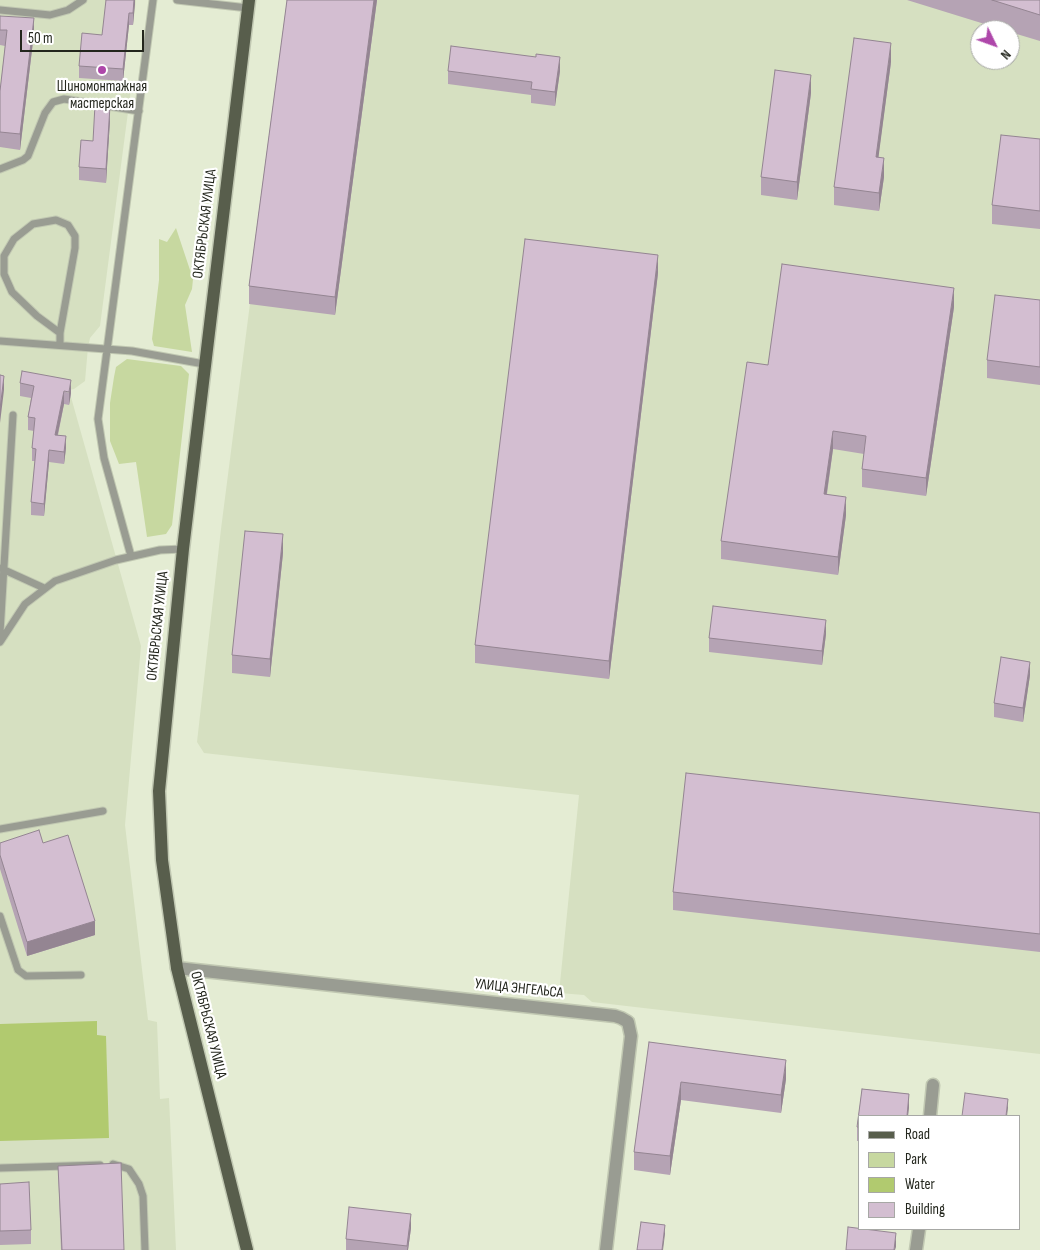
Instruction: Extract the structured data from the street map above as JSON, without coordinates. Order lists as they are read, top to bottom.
{
  "streets": {
    "main road": ["ОКТЯБРЬСКАЯ УЛИЦА"],
    "street": ["УЛИЦА ЭНГЕЛЬСА"]
  },
  "crossings": [
    ["ОКТЯБРЬСКАЯ УЛИЦА", "УЛИЦА ЭНГЕЛЬСА"]
  ],
  "places": ["Шиномонтажная мастерская"],
  "legend": [
    "Road",
    "Park",
    "Water",
    "Building"
  ],
  "scale_bar": "50 m",
  "north": "bottom right"
}
